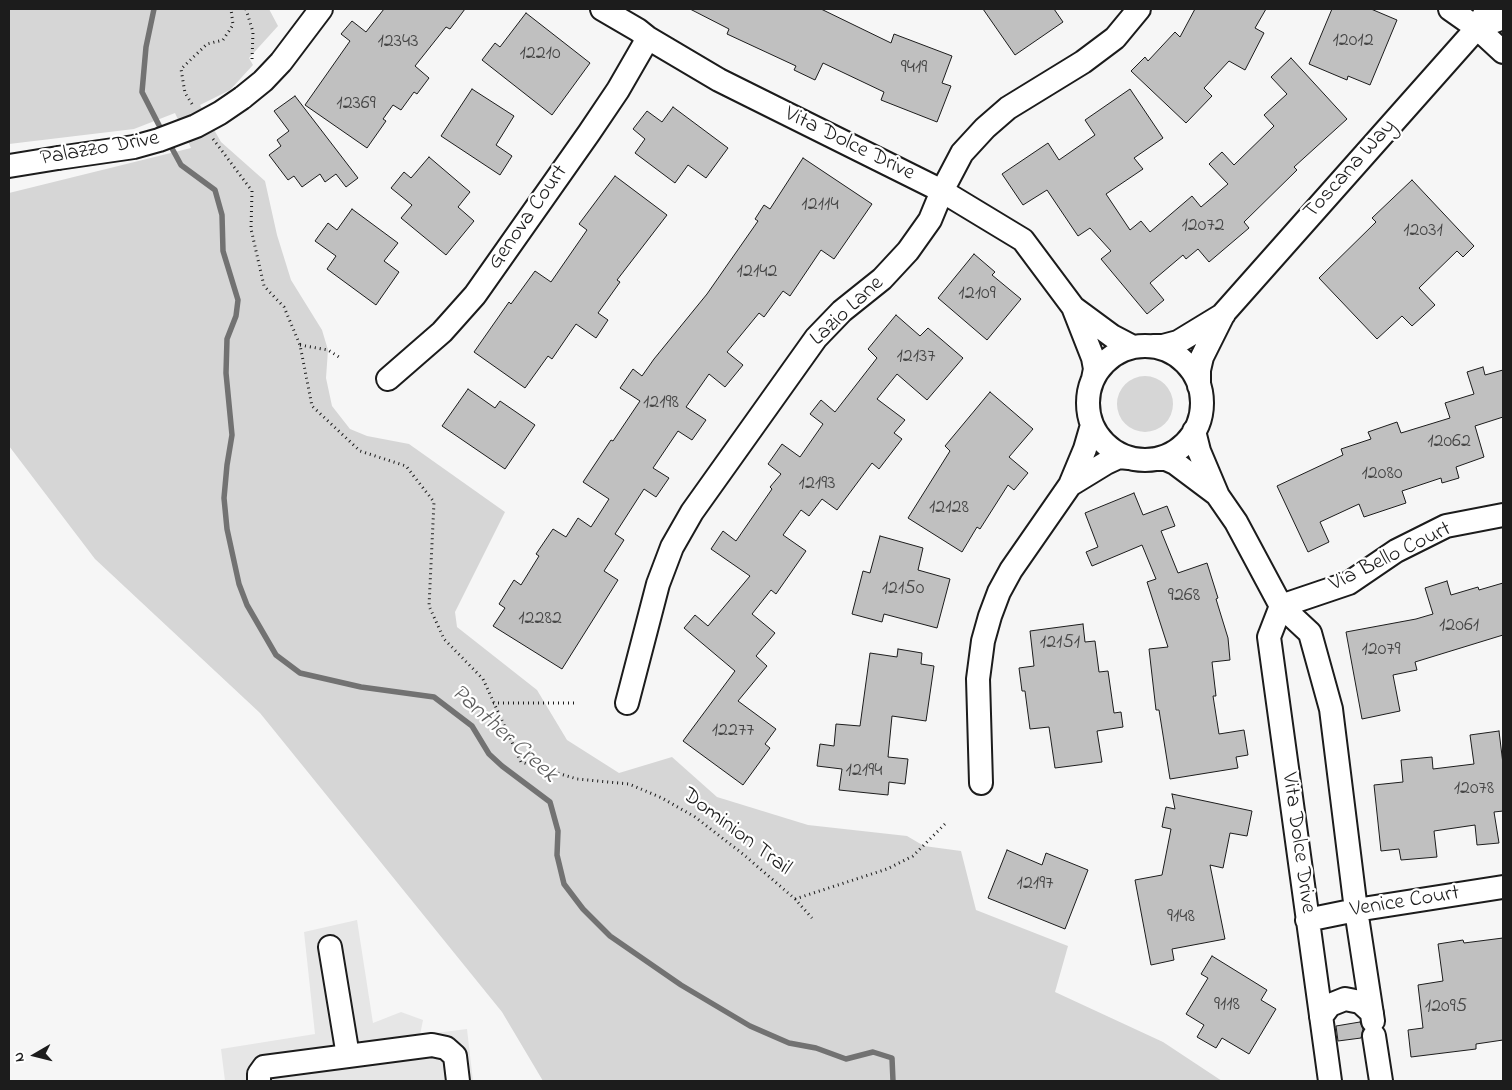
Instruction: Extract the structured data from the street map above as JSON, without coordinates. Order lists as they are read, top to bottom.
{
  "streets": {
    "street": [
      "Vita Dolce Drive",
      "Palazzo Drive",
      "Toscana Way",
      "Genova Court",
      "Lazio Lane",
      "Via Bello Court",
      "Venice Court"
    ],
    "path": ["Dominion Trail"]
  },
  "crossings": [
    ["Vita Dolce Drive", "Toscana Way"],
    ["Vita Dolce Drive", "Genova Court"],
    ["Vita Dolce Drive", "Lazio Lane"],
    ["Vita Dolce Drive", "Via Bello Court"],
    ["Vita Dolce Drive", "Venice Court"]
  ],
  "water": ["Panther Creek"],
  "house_numbers": [
    "12012",
    "12343",
    "12210",
    "9419",
    "12369",
    "12114",
    "12072",
    "12031",
    "12142",
    "12109",
    "12137",
    "12198",
    "12062",
    "12080",
    "12193",
    "12128",
    "12150",
    "9268",
    "12282",
    "12061",
    "12151",
    "12079",
    "12277",
    "12194",
    "12078",
    "12197",
    "9148",
    "9118",
    "12095"
  ],
  "north": "left"
}
